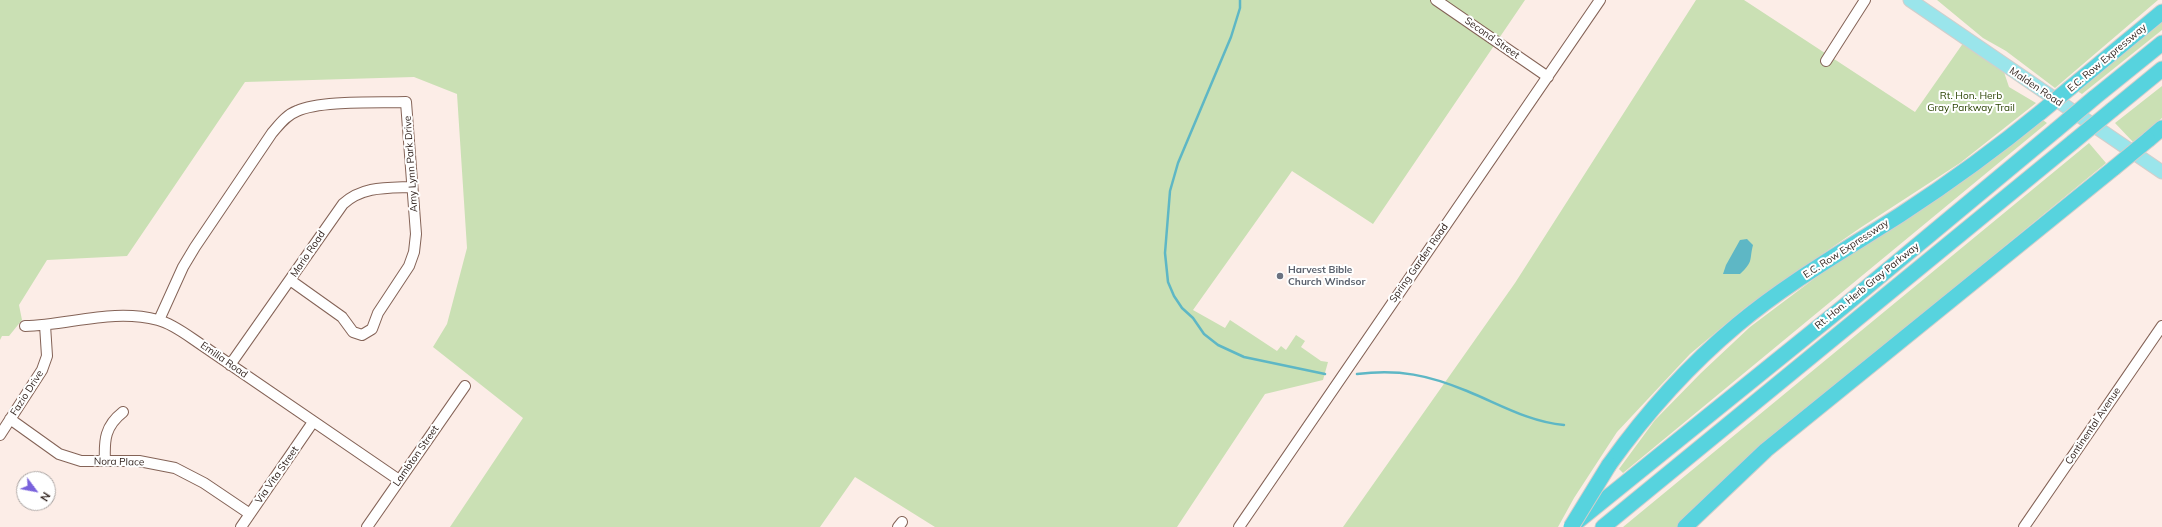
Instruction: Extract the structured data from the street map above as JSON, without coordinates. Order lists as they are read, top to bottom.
{
  "streets": {
    "highway": ["E.C. Row Expressway", "Rt. Hon. Herb Gray Parkway"],
    "main road": ["Malden Road"],
    "street": [
      "Second Street",
      "Amy Lynn Park Drive",
      "Mario Road",
      "Spring Garden Road",
      "Emilia Road",
      "Fazio Drive",
      "Continental Avenue",
      "Lambton Street",
      "Nora Place",
      "Via Vita Street"
    ]
  },
  "crossings": [
    ["Second Street", "Spring Garden Road"],
    ["E.C. Row Expressway", "Rt. Hon. Herb Gray Parkway"],
    ["Amy Lynn Park Drive", "Mario Road"],
    ["Amy Lynn Park Drive", "Emilia Road"],
    ["Mario Road", "Emilia Road"],
    ["Emilia Road", "Fazio Drive"],
    ["Emilia Road", "Lambton Street"],
    ["Emilia Road", "Via Vita Street"],
    ["Fazio Drive", "Nora Place"],
    ["Nora Place", "Via Vita Street"]
  ],
  "parks": ["Rt. Hon. Herb Gray Parkway Trail"],
  "places": ["Harvest Bible Church Windsor"],
  "north": "bottom right"
}
